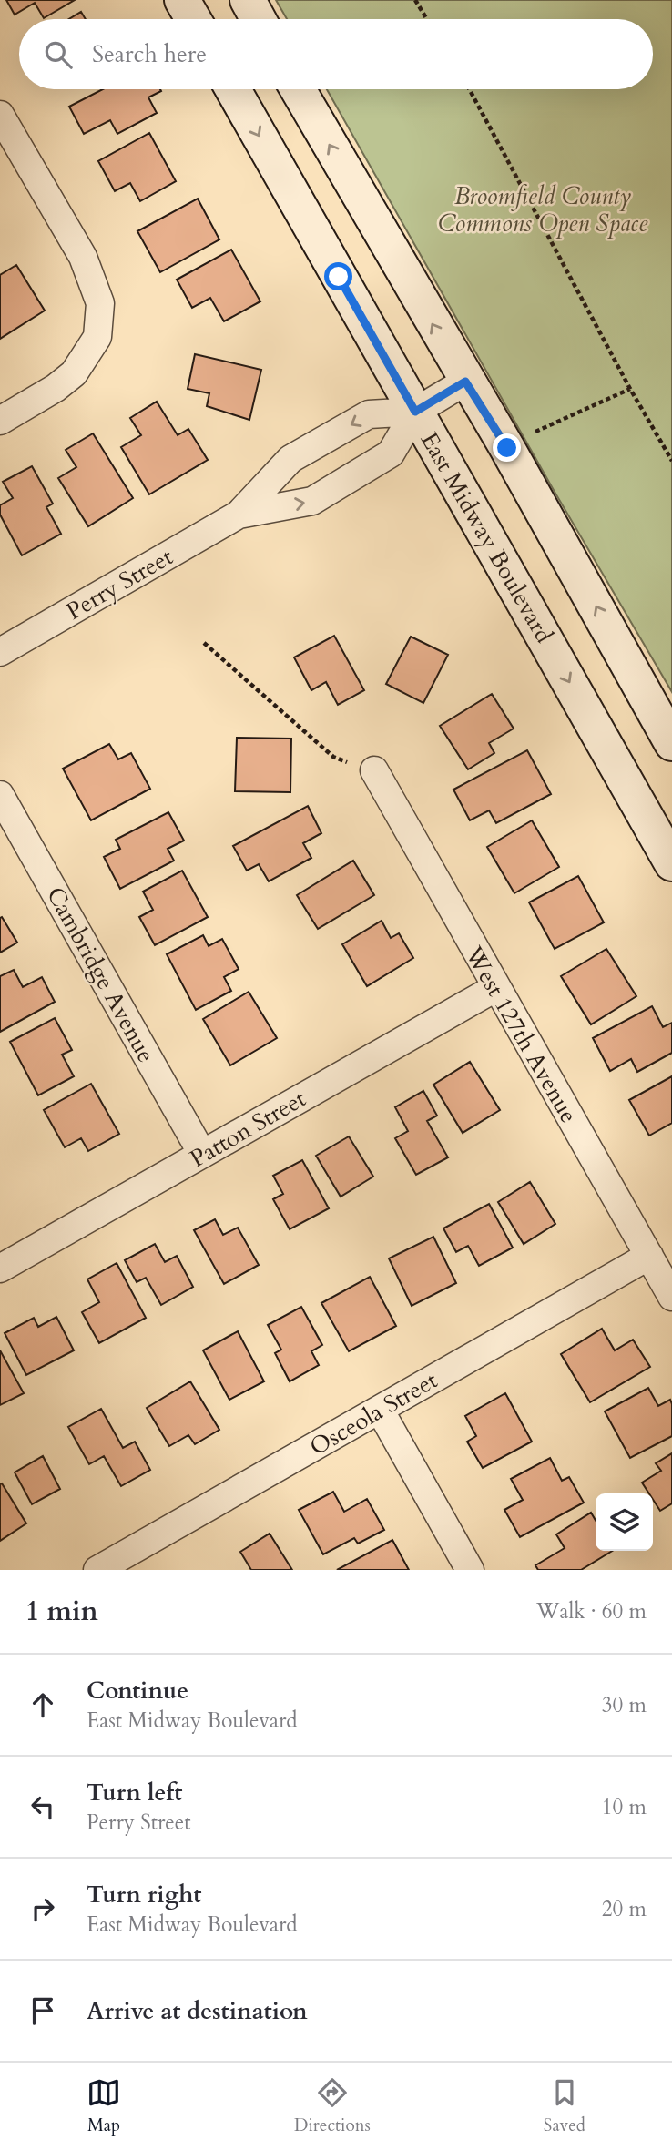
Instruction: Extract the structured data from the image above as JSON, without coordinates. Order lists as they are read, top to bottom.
{
  "streets": {
    "main road": ["East Midway Boulevard"],
    "street": [
      "Perry Street",
      "Cambridge Avenue",
      "West 127th Avenue",
      "Patton Street",
      "Osceola Street"
    ]
  },
  "crossings": [
    ["East Midway Boulevard", "Perry Street"],
    ["Cambridge Avenue", "Patton Street"],
    ["West 127th Avenue", "Patton Street"],
    ["West 127th Avenue", "Osceola Street"]
  ],
  "parks": ["Broomfield County Commons Open Space"],
  "page": {
    "search": "Search here",
    "heading": ["1 min", "Walk · 60 m"],
    "list": [
      ["Continue", "East Midway Boulevard", "30 m"],
      ["Turn left", "Perry Street", "10 m"],
      ["Turn right", "East Midway Boulevard", "20 m"],
      "Arrive at destination"
    ],
    "nav": ["Map", "Directions", "Saved"]
  }
}
